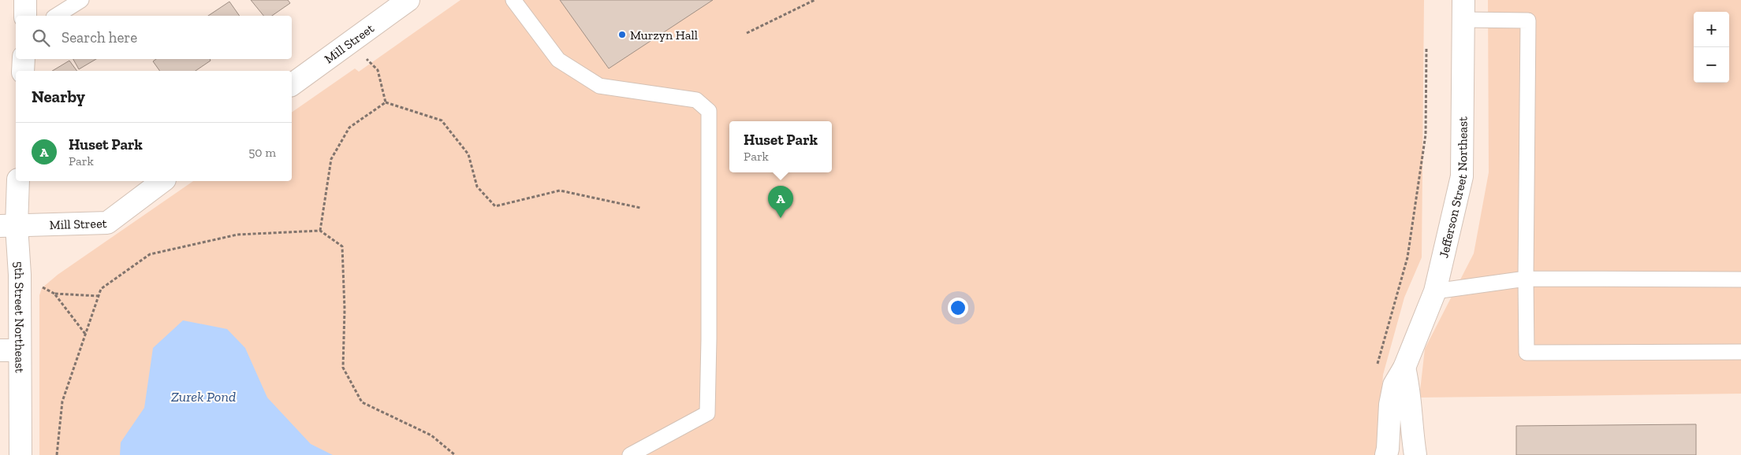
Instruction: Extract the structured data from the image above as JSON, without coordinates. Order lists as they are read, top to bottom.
{
  "streets": {
    "street": ["Mill Street", "Jefferson Street Northeast", "5th Street Northeast"]
  },
  "crossings": [
    ["Mill Street", "5th Street Northeast"]
  ],
  "water": ["Zurek Pond"],
  "places": ["Murzyn Hall"],
  "page": {
    "map_buttons": ["+", "−"],
    "search": "Search here",
    "heading": "Nearby",
    "popup": ["Huset Park", "Park"],
    "list": [
      {
        "mark": "A",
        "name": "Huset Park",
        "note": "Park",
        "value": "50 m"
      }
    ],
    "pins": "A"
  }
}
